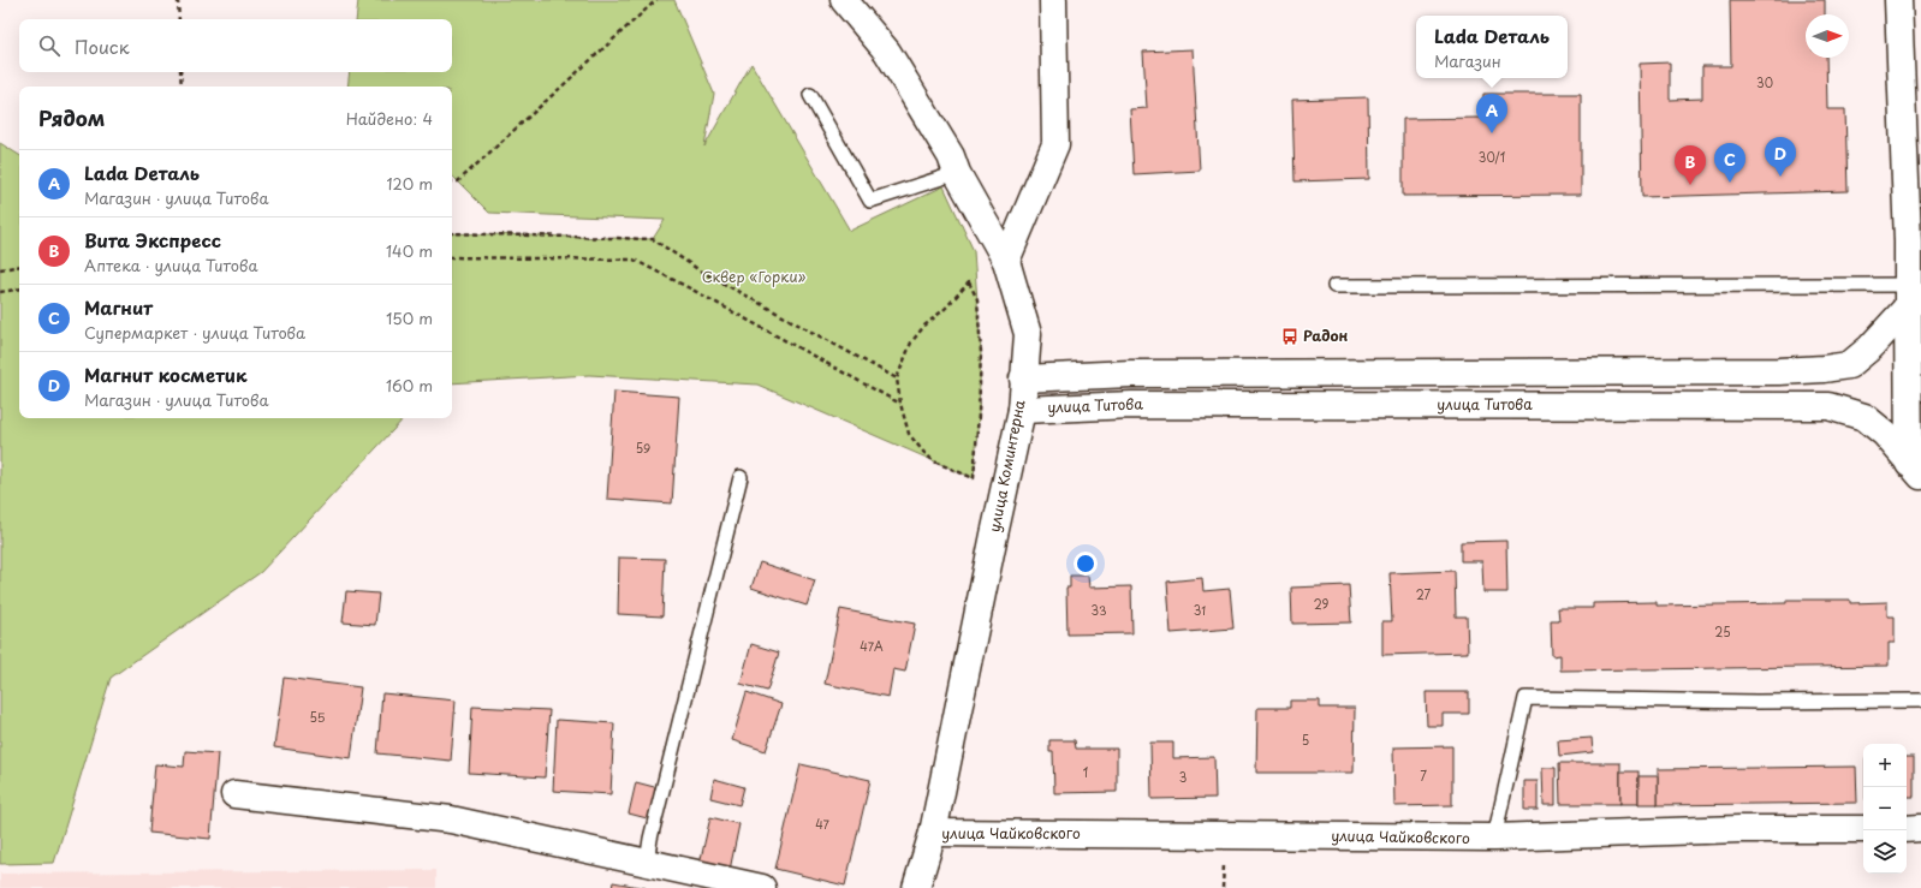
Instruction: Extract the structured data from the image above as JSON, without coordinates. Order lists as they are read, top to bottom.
{
  "streets": {
    "street": ["улица Титова", "улица Коминтерна", "улица Чайковского"]
  },
  "crossings": [
    ["улица Титова", "улица Коминтерна"],
    ["улица Коминтерна", "улица Чайковского"]
  ],
  "parks": ["Сквер «Горки»"],
  "places": {
    "bus stop": ["Радон"]
  },
  "house_numbers": [
    "30",
    "30/1",
    "59",
    "27",
    "29",
    "33",
    "31",
    "25",
    "47А",
    "55",
    "5",
    "1",
    "7",
    "3",
    "47"
  ],
  "north": "right",
  "page": {
    "popup": ["Lada Dеталь", "Магазин"],
    "search": "Поиск",
    "heading": ["Рядом", "Найдено: 4"],
    "pins": [
      "A",
      "D",
      "C",
      "B"
    ],
    "list": [
      {
        "mark": "A",
        "name": "Lada Dеталь",
        "note": "Магазин · улица Титова",
        "value": "120 m"
      },
      {
        "mark": "B",
        "name": "Вита Экспресс",
        "note": "Аптека · улица Титова",
        "value": "140 m"
      },
      {
        "mark": "C",
        "name": "Магнит",
        "note": "Супермаркет · улица Титова",
        "value": "150 m"
      },
      {
        "mark": "D",
        "name": "Магнит косметик",
        "note": "Магазин · улица Титова",
        "value": "160 m"
      }
    ],
    "map_buttons": ["+", "−"]
  }
}
